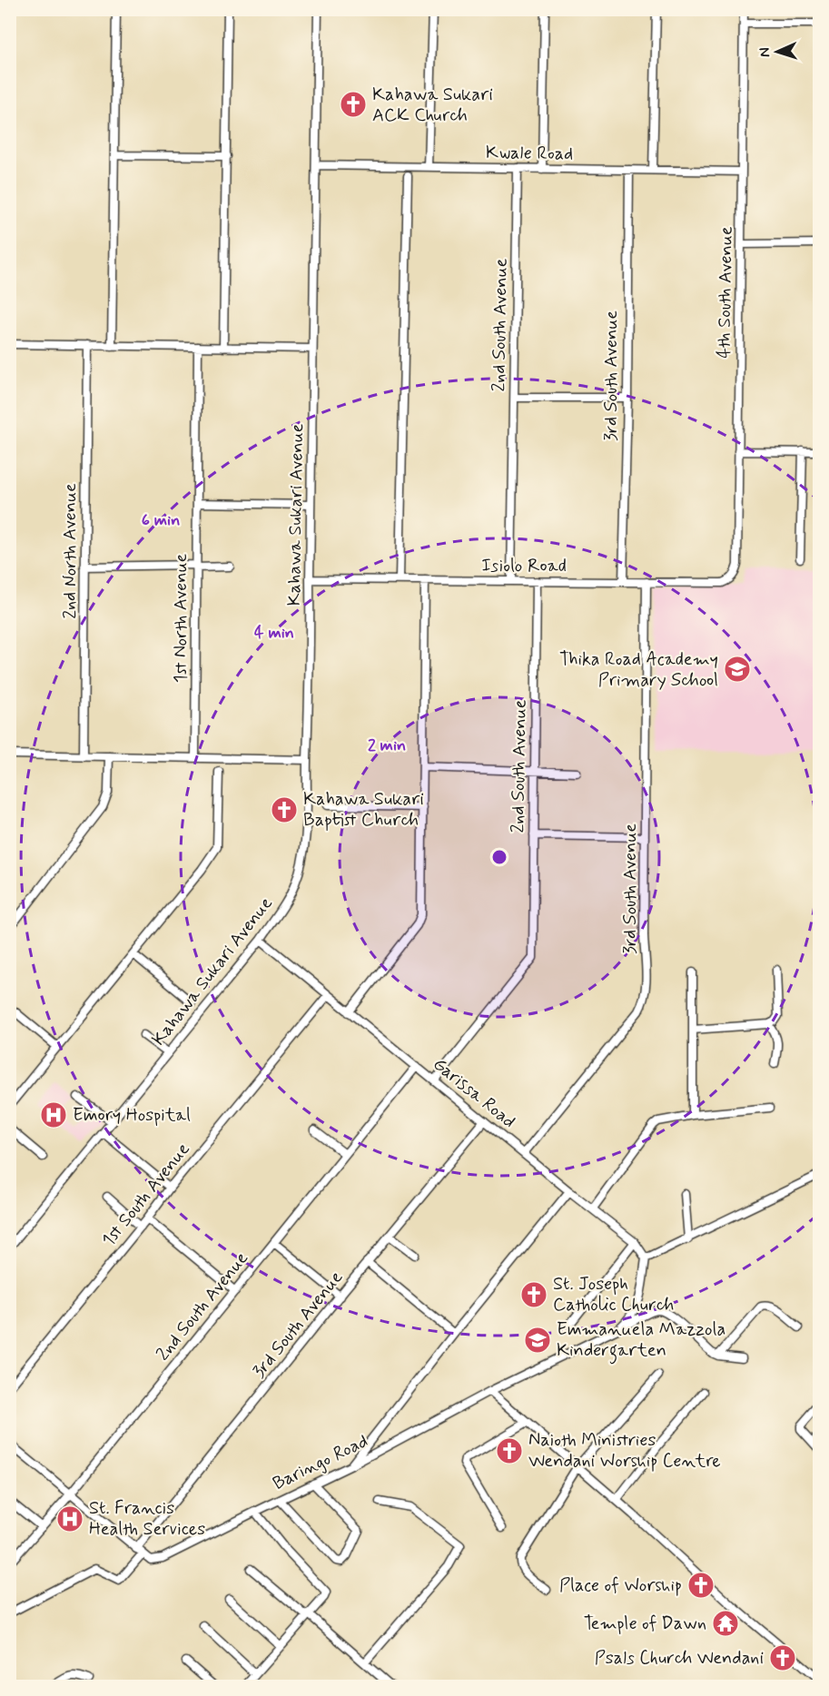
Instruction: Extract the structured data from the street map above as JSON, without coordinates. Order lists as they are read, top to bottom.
{
  "streets": {
    "street": [
      "Kwale Road",
      "4th South Avenue",
      "2nd South Avenue",
      "3rd South Avenue",
      "Kahawa Sukari Avenue",
      "2nd North Avenue",
      "Isiolo Road",
      "1st North Avenue",
      "Garissa Road",
      "1st South Avenue",
      "Baringo Road"
    ]
  },
  "crossings": [
    ["Kwale Road", "4th South Avenue"],
    ["Kwale Road", "2nd South Avenue"],
    ["Kwale Road", "3rd South Avenue"],
    ["Kwale Road", "Kahawa Sukari Avenue"],
    ["4th South Avenue", "Isiolo Road"],
    ["2nd South Avenue", "Isiolo Road"],
    ["2nd South Avenue", "Garissa Road"],
    ["3rd South Avenue", "Isiolo Road"],
    ["3rd South Avenue", "Garissa Road"],
    ["3rd South Avenue", "Baringo Road"],
    ["Kahawa Sukari Avenue", "Isiolo Road"],
    ["Kahawa Sukari Avenue", "Garissa Road"],
    ["Garissa Road", "1st South Avenue"],
    ["Garissa Road", "Baringo Road"]
  ],
  "places": {
    "church": [
      "Kahawa Sukari ACK Church",
      "Kahawa Sukari Baptist Church",
      "St. Joseph Catholic Church",
      "Naioth Ministries Wendani Worship Centre",
      "Place of Worship",
      "Psals Church Wendani"
    ],
    "school or university": ["Thika Road Academy Primary School", "Emmanuela Mazzola Kindergarten"],
    "hospital": ["Emory Hospital", "St. Francis Health Services"],
    "temple": ["Temple of Dawn"]
  },
  "north": "left",
  "rings": ["6 min", "4 min", "2 min"]
}
